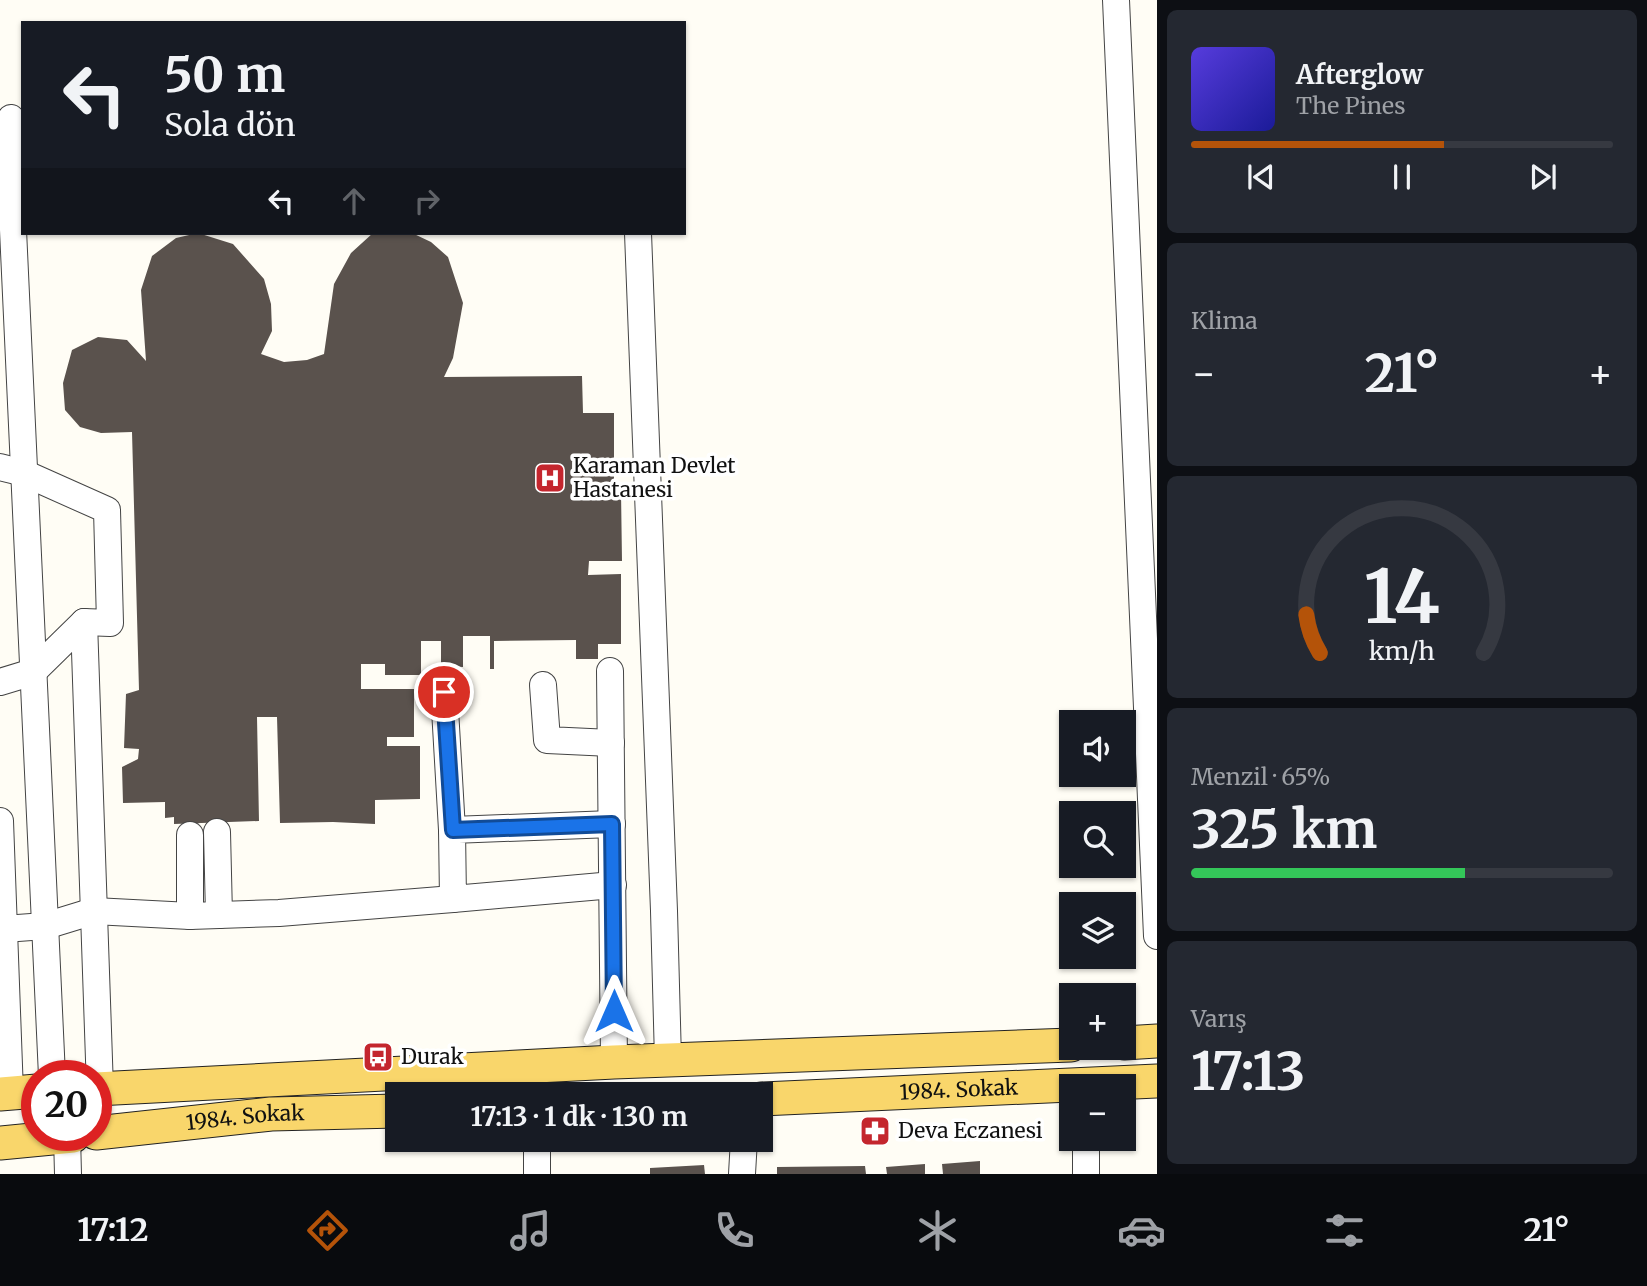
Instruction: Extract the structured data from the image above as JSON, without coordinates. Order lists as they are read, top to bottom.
{
  "streets": {
    "main road": ["1984. Sokak"]
  },
  "places": {
    "hospital": ["Karaman Devlet Hastanesi"],
    "bus stop": ["Durak"],
    "pharmacy": ["Deva Eczanesi"]
  },
  "page": {
    "turn": ["50 m", "Sola dön"],
    "song": ["Afterglow", "The Pines"],
    "tile": [
      "Klima",
      ["Menzil · 65%", "325 km"],
      ["Varış", "17:13"]
    ],
    "heat": ["−", "21°", "+"],
    "map_buttons": ["+", "−"],
    "limit": "20",
    "trip": "17:13 · 1 dk · 130 m",
    "tabs": ["17:12", "21°"],
    "gauge": ["14", "km/h"]
  }
}
